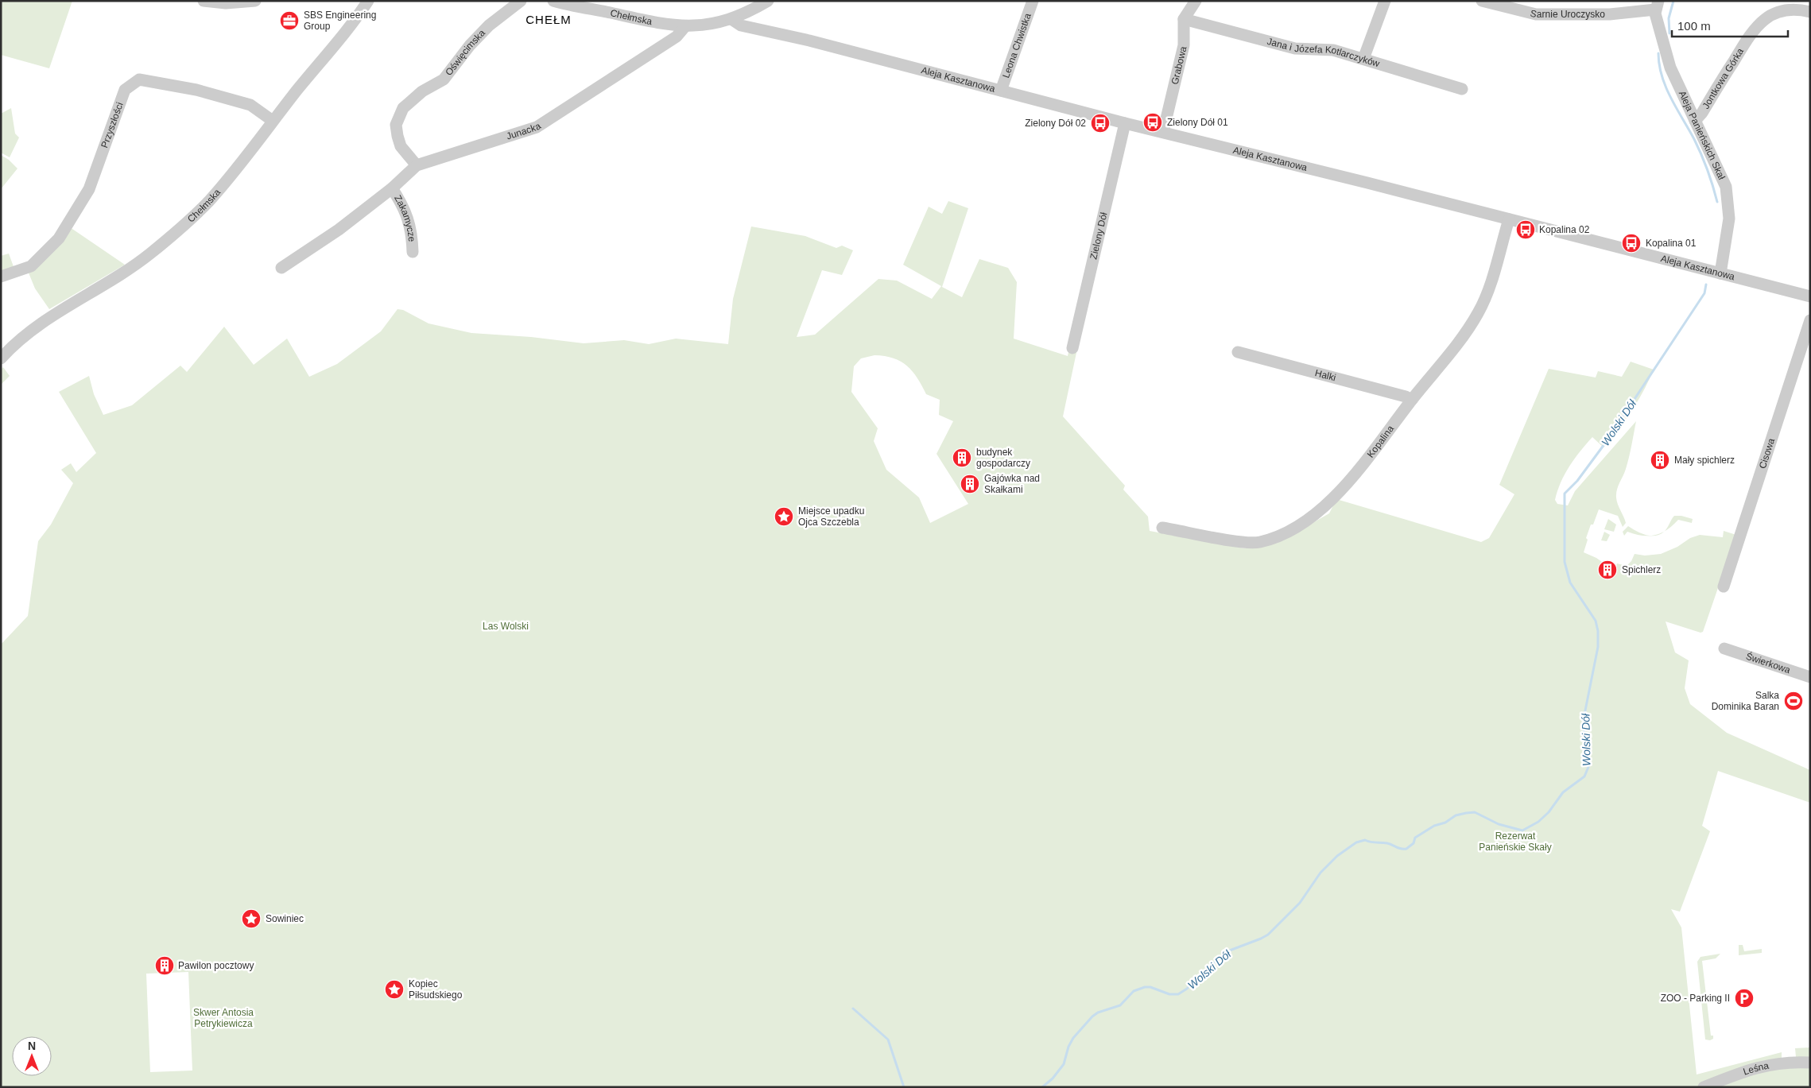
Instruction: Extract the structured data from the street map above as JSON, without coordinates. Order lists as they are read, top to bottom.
{
  "streets": {
    "street": [
      "Sarnie Uroczysko",
      "Chełmska",
      "Leona Chwistka",
      "Jana i Józefa Kotlarczyków",
      "Oświęcimska",
      "Grabowa",
      "Jontkowa Górka",
      "Aleja Kasztanowa",
      "Przyszłości",
      "Junacka",
      "Aleja Panieńskich Skał",
      "Zakamycze",
      "Zielony Dół",
      "Halki",
      "Kopalina",
      "Cisowa",
      "Świerkowa",
      "Leśna"
    ]
  },
  "crossings": [
    ["Sarnie Uroczysko", "Aleja Panieńskich Skał"],
    ["Chełmska", "Przyszłości"],
    ["Chełmska", "Junacka"],
    ["Leona Chwistka", "Aleja Kasztanowa"],
    ["Jana i Józefa Kotlarczyków", "Grabowa"],
    ["Oświęcimska", "Junacka"],
    ["Grabowa", "Aleja Kasztanowa"],
    ["Jontkowa Górka", "Aleja Panieńskich Skał"],
    ["Aleja Kasztanowa", "Aleja Panieńskich Skał"],
    ["Aleja Kasztanowa", "Zielony Dół"],
    ["Aleja Kasztanowa", "Kopalina"],
    ["Junacka", "Zakamycze"],
    ["Halki", "Kopalina"]
  ],
  "districts": ["CHEŁM"],
  "water": ["Wolski Dół"],
  "parks": ["Las Wolski", "Rezerwat Panieńskie Skały", "Skwer Antosia Petrykiewicza"],
  "places": {
    "office": ["SBS Engineering Group"],
    "bus stop": [
      "Zielony Dół 01",
      "Zielony Dół 02",
      "Kopalina 02",
      "Kopalina 01"
    ],
    "building": [
      "budynek gospodarczy",
      "Mały spichlerz",
      "Gajówka nad Skałkami",
      "Spichlerz",
      "Pawilon pocztowy"
    ],
    "place": ["Miejsce upadku Ojca Szczebla", "Sowiniec", "Kopiec Piłsudskiego"],
    "sports": ["Salka Dominika Baran"],
    "parking": ["ZOO - Parking II"]
  },
  "scale_bar": "100 m",
  "north": "top"
}
